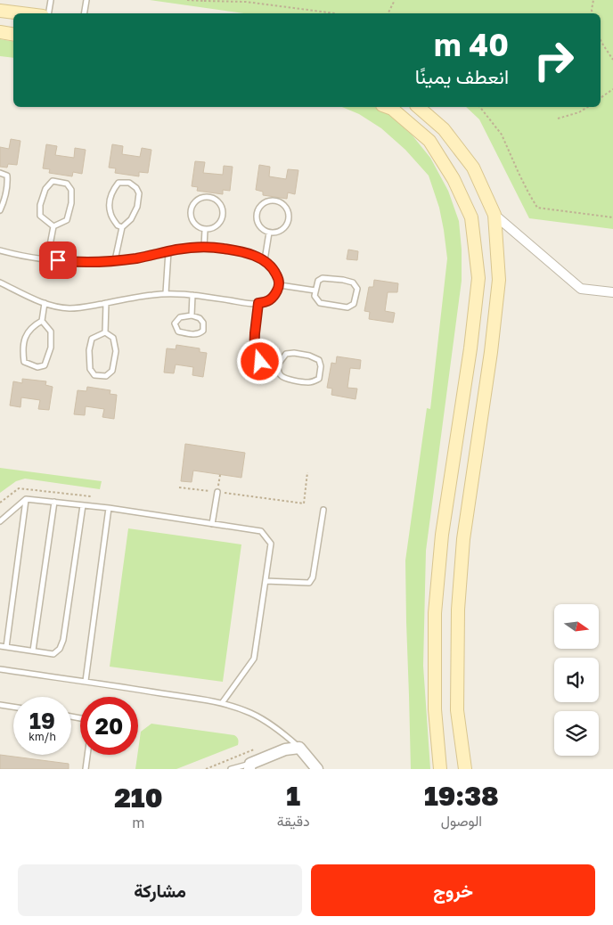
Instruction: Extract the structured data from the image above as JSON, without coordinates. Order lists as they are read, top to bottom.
{
  "north": "right",
  "page": {
    "turn": ["40 m", "انعطف يمينًا"],
    "speed": "19 km/h",
    "limit": "20",
    "eta": [
      "19:38",
      "الوصول",
      "1",
      "دقيقة",
      "210",
      "m"
    ],
    "buttons": ["خروج", "مشاركة"]
  }
}
